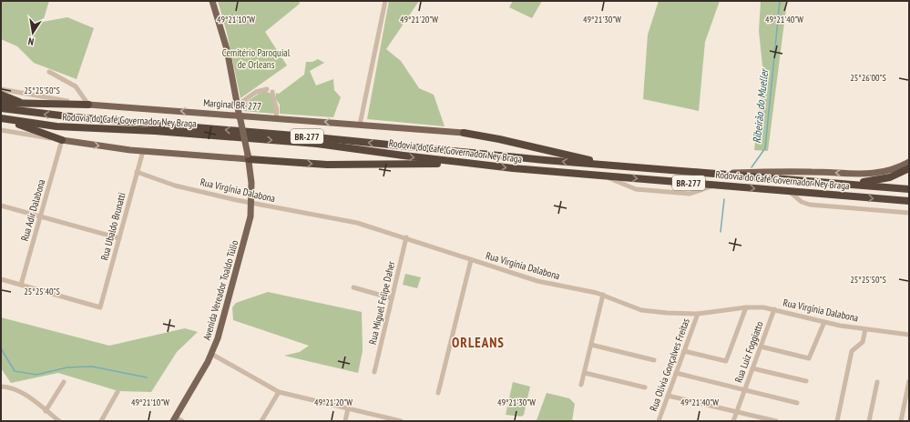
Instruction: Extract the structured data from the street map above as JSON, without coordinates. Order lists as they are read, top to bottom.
{
  "streets": {
    "highway": ["Rodovia do Café Governador Ney Braga", "BR-277"],
    "main road": ["Marginal BR-277", "Avenida Vereador Toaldo Túlio"],
    "street": [
      "Rua Virgínia Dalabona",
      "Rua Adir Dalabona",
      "Rua Ubaldo Brunatti",
      "Rua Miguel Felipe Daher",
      "Rua Luiz Foggiatto",
      "Rua Olívia Gonçalves Freitas"
    ]
  },
  "crossings": [
    ["Marginal BR-277", "Avenida Vereador Toaldo Túlio"],
    ["Rua Virgínia Dalabona", "Rua Ubaldo Brunatti"],
    ["Rua Virgínia Dalabona", "Avenida Vereador Toaldo Túlio"],
    ["Rua Virgínia Dalabona", "Rua Miguel Felipe Daher"],
    ["Rua Virgínia Dalabona", "Rua Luiz Foggiatto"],
    ["Rua Virgínia Dalabona", "Rua Olívia Gonçalves Freitas"],
    ["Rua Adir Dalabona", "Rua Ubaldo Brunatti"]
  ],
  "districts": ["ORLEANS"],
  "water": ["Ribeirão do Mueller"],
  "parks": ["Cemitério Paroquial de Orleans"],
  "north": "bottom",
  "coordinates": [
    "49°21'10\"W",
    "49°21'20\"W",
    "49°21'30\"W",
    "49°21'40\"W",
    "25°26'00\"S",
    "25°25'50\"S",
    "25°25'40\"S"
  ]
}
